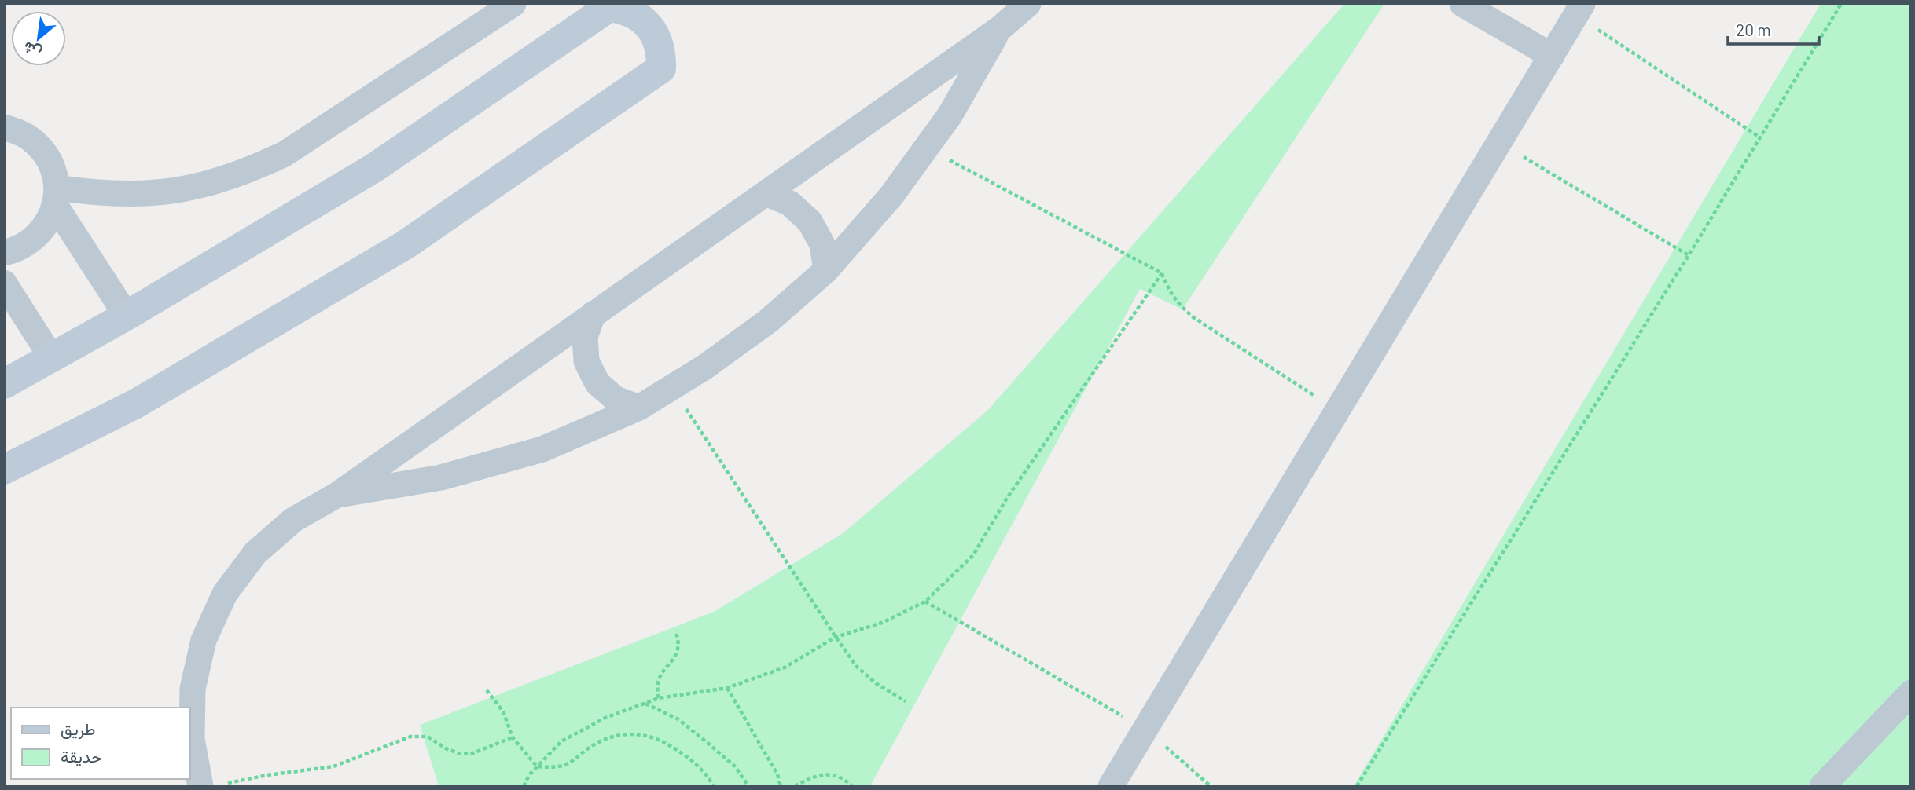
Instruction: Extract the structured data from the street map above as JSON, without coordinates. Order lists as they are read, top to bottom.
{
  "legend": ["طريق", "حديقة"],
  "scale_bar": "20 m",
  "north": "bottom left"
}
